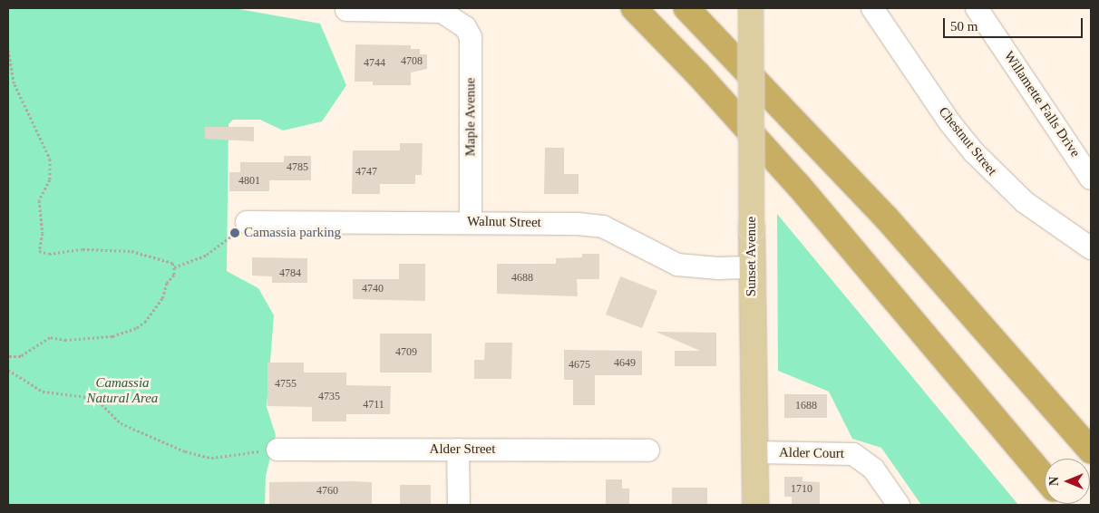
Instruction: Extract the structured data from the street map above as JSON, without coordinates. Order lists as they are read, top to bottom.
{
  "streets": {
    "main road": ["Sunset Avenue"],
    "street": [
      "Willamette Falls Drive",
      "Maple Avenue",
      "Chestnut Street",
      "Walnut Street",
      "Alder Street",
      "Alder Court"
    ]
  },
  "crossings": [
    ["Maple Avenue", "Walnut Street"],
    ["Walnut Street", "Sunset Avenue"],
    ["Sunset Avenue", "Alder Court"]
  ],
  "parks": ["Camassia Natural Area"],
  "places": ["Camassia parking"],
  "house_numbers": [
    "4708",
    "4744",
    "4785",
    "4747",
    "4801",
    "4784",
    "4688",
    "4740",
    "4709",
    "4649",
    "4675",
    "4755",
    "4735",
    "4711",
    "1688",
    "1710",
    "4760"
  ],
  "scale_bar": "50 m",
  "north": "left"
}
